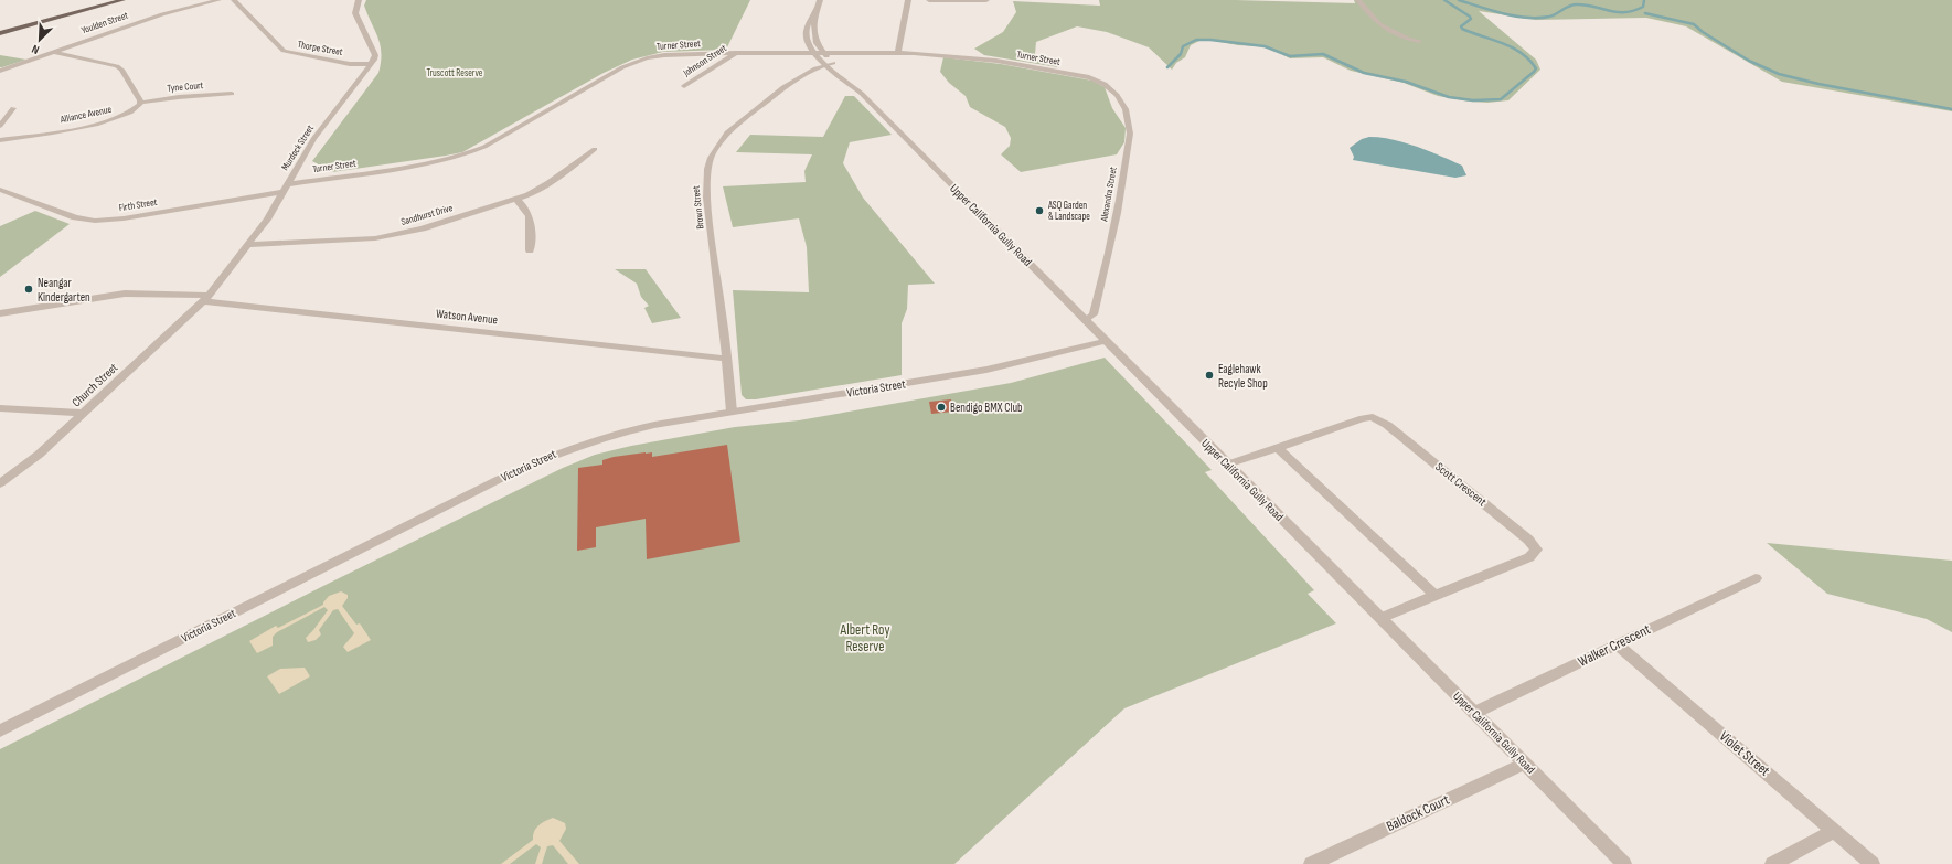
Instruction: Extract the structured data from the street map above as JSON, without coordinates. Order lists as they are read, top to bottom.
{
  "streets": {
    "street": [
      "Youlden Street",
      "Turner Street",
      "Thorpe Street",
      "Johnson Street",
      "Tyne Court",
      "Alliance Avenue",
      "Murdock Street",
      "Alexandra Street",
      "Firth Street",
      "Brown Street",
      "Sandhurst Drive",
      "Upper California Gully Road",
      "Watson Avenue",
      "Church Street",
      "Victoria Street",
      "Scott Crescent",
      "Walker Crescent",
      "Violet Street",
      "Baldock Court"
    ]
  },
  "crossings": [
    ["Turner Street", "Johnson Street"],
    ["Turner Street", "Murdock Street"],
    ["Turner Street", "Alexandra Street"],
    ["Turner Street", "Upper California Gully Road"],
    ["Thorpe Street", "Murdock Street"],
    ["Tyne Court", "Alliance Avenue"],
    ["Murdock Street", "Firth Street"],
    ["Murdock Street", "Sandhurst Drive"],
    ["Murdock Street", "Watson Avenue"],
    ["Murdock Street", "Church Street"],
    ["Alexandra Street", "Upper California Gully Road"],
    ["Brown Street", "Upper California Gully Road"],
    ["Brown Street", "Watson Avenue"],
    ["Brown Street", "Victoria Street"],
    ["Upper California Gully Road", "Victoria Street"],
    ["Upper California Gully Road", "Scott Crescent"],
    ["Upper California Gully Road", "Walker Crescent"],
    ["Upper California Gully Road", "Baldock Court"],
    ["Watson Avenue", "Church Street"],
    ["Walker Crescent", "Violet Street"]
  ],
  "parks": ["Truscott Reserve", "Albert Roy Reserve"],
  "places": [
    "ASQ Garden & Landscape",
    "Neangar Kindergarten",
    "Eaglehawk Recyle Shop",
    "Bendigo BMX Club"
  ],
  "north": "bottom left"
}
